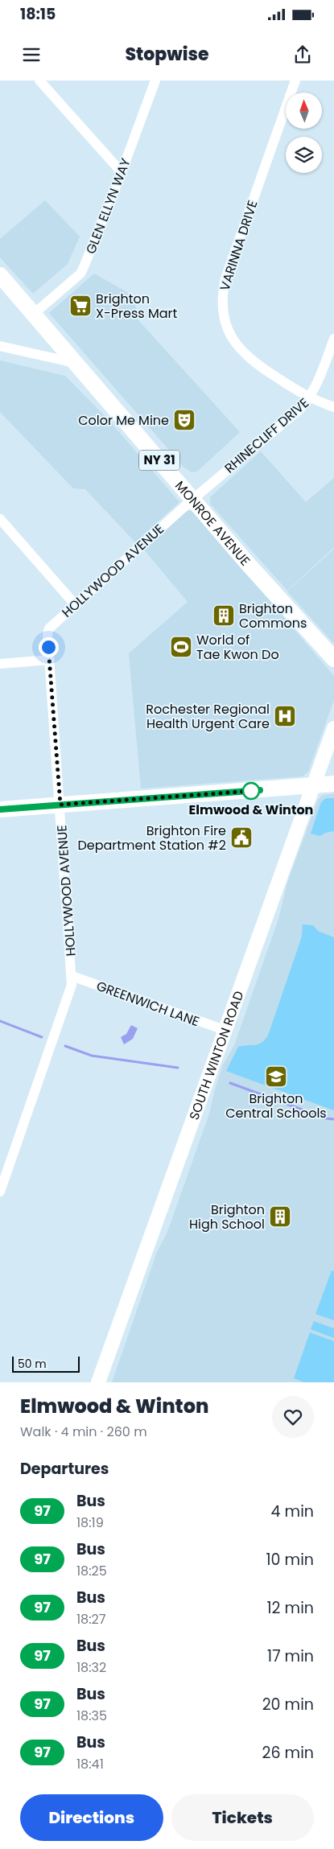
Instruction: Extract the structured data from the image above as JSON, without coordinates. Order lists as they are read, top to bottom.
{
  "streets": {
    "main road": ["NY 31", "MONROE AVENUE", "SOUTH WINTON ROAD"],
    "street": [
      "GLEN ELLYN WAY",
      "VARINNA DRIVE",
      "RHINECLIFF DRIVE",
      "HOLLYWOOD AVENUE",
      "GREENWICH LANE"
    ]
  },
  "crossings": [
    ["GLEN ELLYN WAY", "MONROE AVENUE"],
    ["VARINNA DRIVE", "RHINECLIFF DRIVE"],
    ["RHINECLIFF DRIVE", "MONROE AVENUE"],
    ["RHINECLIFF DRIVE", "HOLLYWOOD AVENUE"],
    ["MONROE AVENUE", "HOLLYWOOD AVENUE"],
    ["HOLLYWOOD AVENUE", "GREENWICH LANE"],
    ["GREENWICH LANE", "SOUTH WINTON ROAD"]
  ],
  "places": {
    "supermarket": ["Brighton X-Press Mart"],
    "theatre": ["Color Me Mine"],
    "building": ["Brighton Commons", "Brighton High School"],
    "sports": ["World of Tae Kwon Do"],
    "hospital": ["Rochester Regional Health Urgent Care"],
    "other": ["Elmwood & Winton"],
    "public building": ["Brighton Fire Department Station #2"],
    "school or university": ["Brighton Central Schools"]
  },
  "lines": ["bus line 97"],
  "scale_bar": "50 m",
  "north": "top",
  "page": {
    "status": "18:15",
    "header": "Stopwise",
    "scale": "50 m",
    "heading": [
      ["Elmwood & Winton", "Walk · 4 min · 260 m"],
      "Departures"
    ],
    "list": [
      {
        "mark": "97",
        "name": "Bus",
        "note": "18:19",
        "value": "4 min"
      },
      {
        "mark": "97",
        "name": "Bus",
        "note": "18:25",
        "value": "10 min"
      },
      {
        "mark": "97",
        "name": "Bus",
        "note": "18:27",
        "value": "12 min"
      },
      {
        "mark": "97",
        "name": "Bus",
        "note": "18:32",
        "value": "17 min"
      },
      {
        "mark": "97",
        "name": "Bus",
        "note": "18:35",
        "value": "20 min"
      },
      {
        "mark": "97",
        "name": "Bus",
        "note": "18:41",
        "value": "26 min"
      }
    ],
    "buttons": ["Directions", "Tickets"]
  }
}
